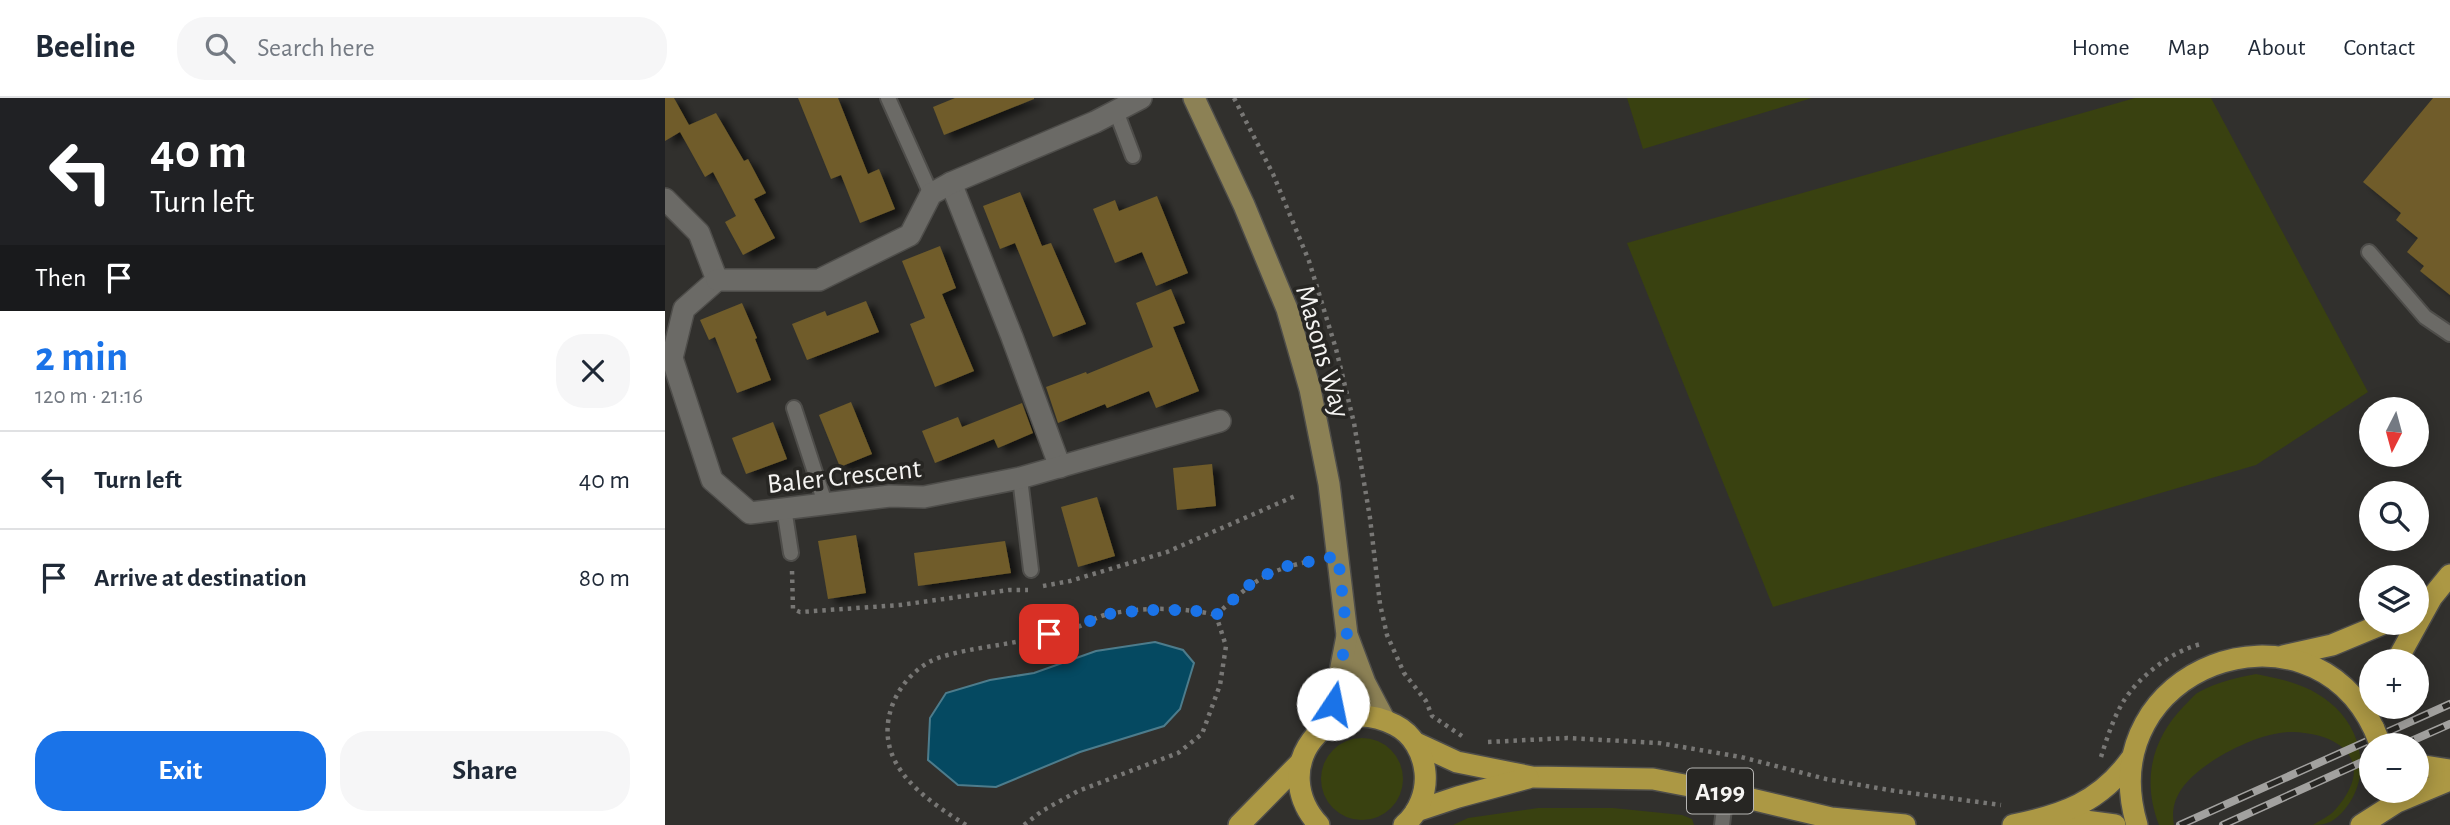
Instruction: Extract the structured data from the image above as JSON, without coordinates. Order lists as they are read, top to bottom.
{
  "streets": {
    "main road": ["A199"],
    "street": ["Masons Way", "Baler Crescent"]
  },
  "crossings": [
    ["Masons Way", "A199"]
  ],
  "north": "bottom",
  "page": {
    "header": "Beeline",
    "search": "Search here",
    "nav": [
      "Home",
      "Map",
      "About",
      "Contact"
    ],
    "turn": ["40 m", "Turn left"],
    "then": "Then",
    "heading": ["2 min", "120 m · 21:16"],
    "map_buttons": ["+", "−"],
    "list": [
      {
        "name": "Turn left",
        "value": "40 m"
      },
      {
        "name": "Arrive at destination",
        "value": "80 m"
      }
    ],
    "buttons": ["Exit", "Share"]
  }
}
